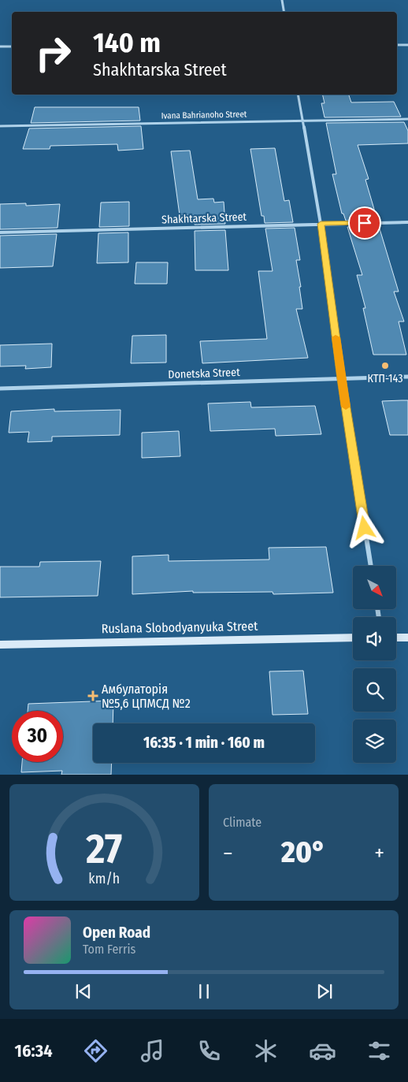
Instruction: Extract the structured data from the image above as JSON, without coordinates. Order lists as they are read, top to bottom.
{
  "streets": {
    "main road": ["Ruslana Slobodyanyuka Street"],
    "street": ["Ivana Bahrianoho Street", "Shakhtarska Street", "Donetska Street"]
  },
  "places": {
    "other": ["КТП-143"],
    "health": ["Амбулаторія №5,6 ЦПМСД №2"]
  },
  "north": "bottom right",
  "page": {
    "turn": ["140 m", "Shakhtarska Street"],
    "limit": "30",
    "trip": "16:35 · 1 min · 160 m",
    "tile": "Climate",
    "heat": ["−", "20°", "+"],
    "song": ["Open Road", "Tom Ferris"],
    "tabs": "16:34",
    "gauge": ["27", "km/h"]
  }
}
